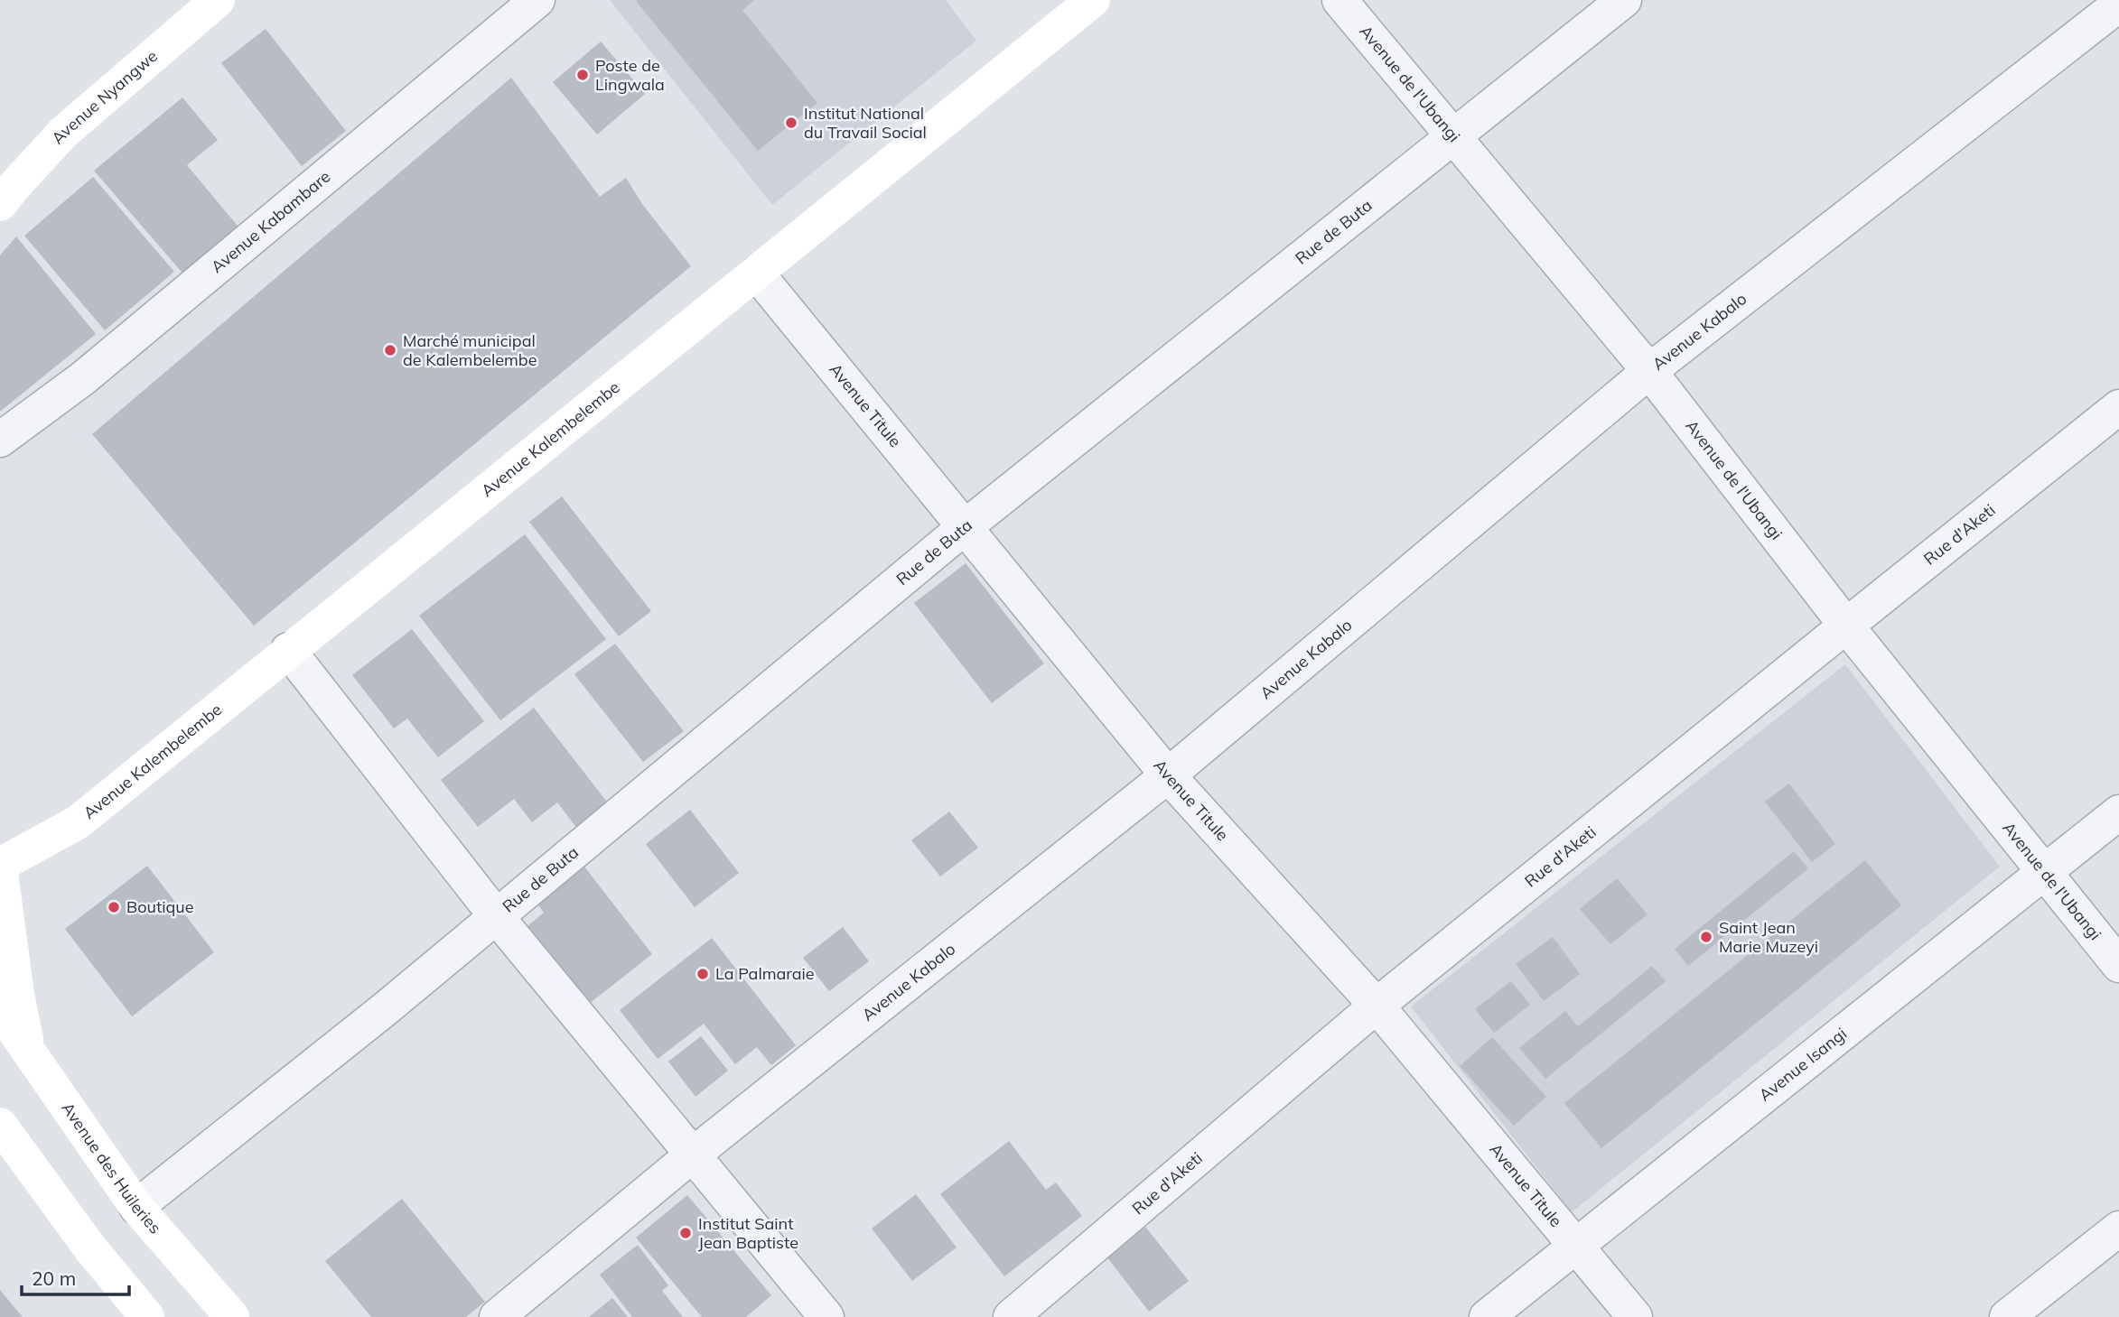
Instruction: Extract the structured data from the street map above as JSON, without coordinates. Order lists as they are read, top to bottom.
{
  "streets": {
    "street": [
      "Avenue de l'Ubangi",
      "Avenue Nyangwe",
      "Avenue Kabambare",
      "Rue de Buta",
      "Avenue Kabalo",
      "Avenue Titule",
      "Avenue Kalembelembe",
      "Rue d'Aketi",
      "Avenue Isangi",
      "Avenue des Huileries"
    ]
  },
  "crossings": [
    ["Avenue de l'Ubangi", "Rue de Buta"],
    ["Avenue de l'Ubangi", "Avenue Kabalo"],
    ["Avenue de l'Ubangi", "Rue d'Aketi"],
    ["Avenue de l'Ubangi", "Avenue Isangi"],
    ["Rue de Buta", "Avenue Titule"],
    ["Rue de Buta", "Avenue des Huileries"],
    ["Avenue Kabalo", "Avenue Titule"],
    ["Avenue Titule", "Avenue Kalembelembe"],
    ["Avenue Titule", "Rue d'Aketi"],
    ["Avenue Titule", "Avenue Isangi"]
  ],
  "places": [
    "Poste de Lingwala",
    "Institut National du Travail Social",
    "Marché municipal de Kalembelembe",
    "Boutique",
    "Saint Jean Marie Muzeyi",
    "La Palmaraie",
    "Institut Saint Jean Baptiste"
  ],
  "scale_bar": "20 m"
}
